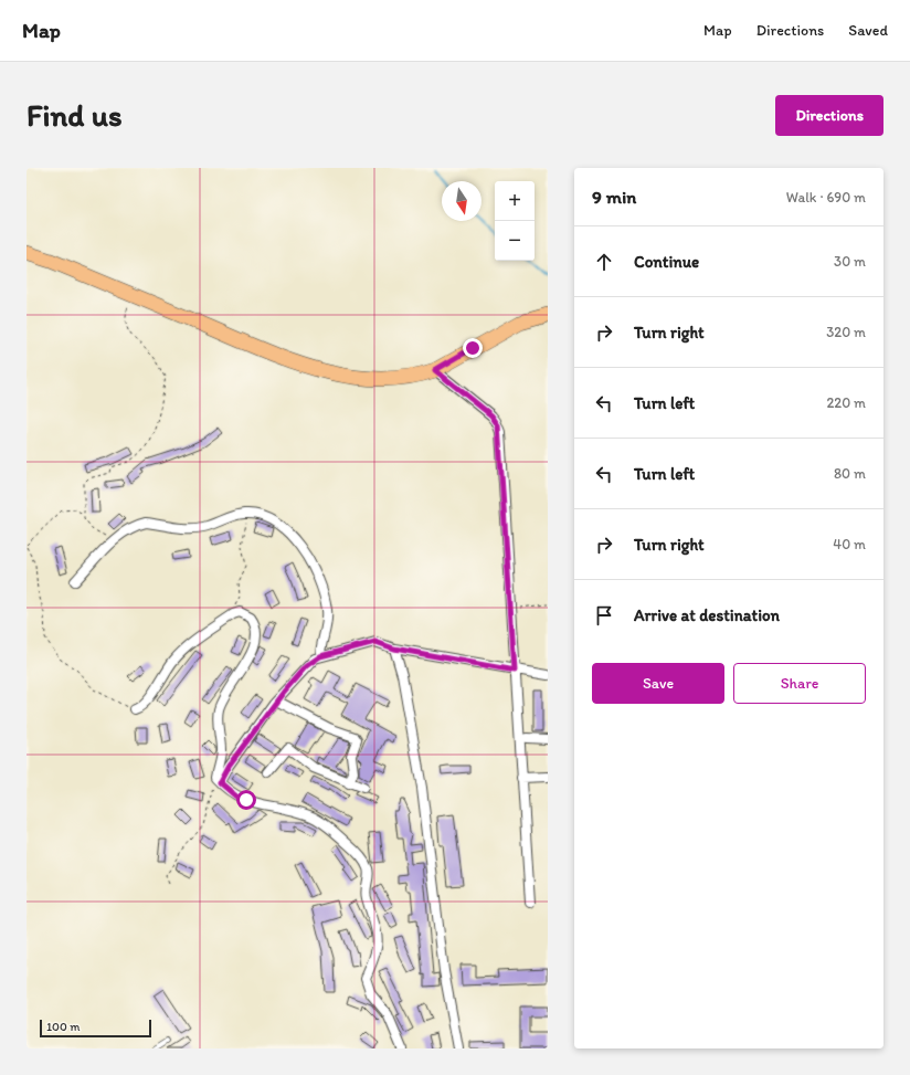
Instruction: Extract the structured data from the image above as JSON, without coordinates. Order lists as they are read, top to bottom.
{
  "scale_bar": "100 m",
  "north": "bottom",
  "page": {
    "header": "Map",
    "nav": ["Map", "Directions", "Saved"],
    "buttons": [
      "Directions",
      ["Save", "Share"]
    ],
    "title": "Find us",
    "heading": ["9 min", "Walk · 690 m"],
    "map_buttons": ["+", "−"],
    "list": [
      ["Continue", "30 m"],
      ["Turn right", "320 m"],
      ["Turn left", "220 m"],
      ["Turn left", "80 m"],
      ["Turn right", "40 m"],
      "Arrive at destination"
    ],
    "scale": "100 m"
  }
}
